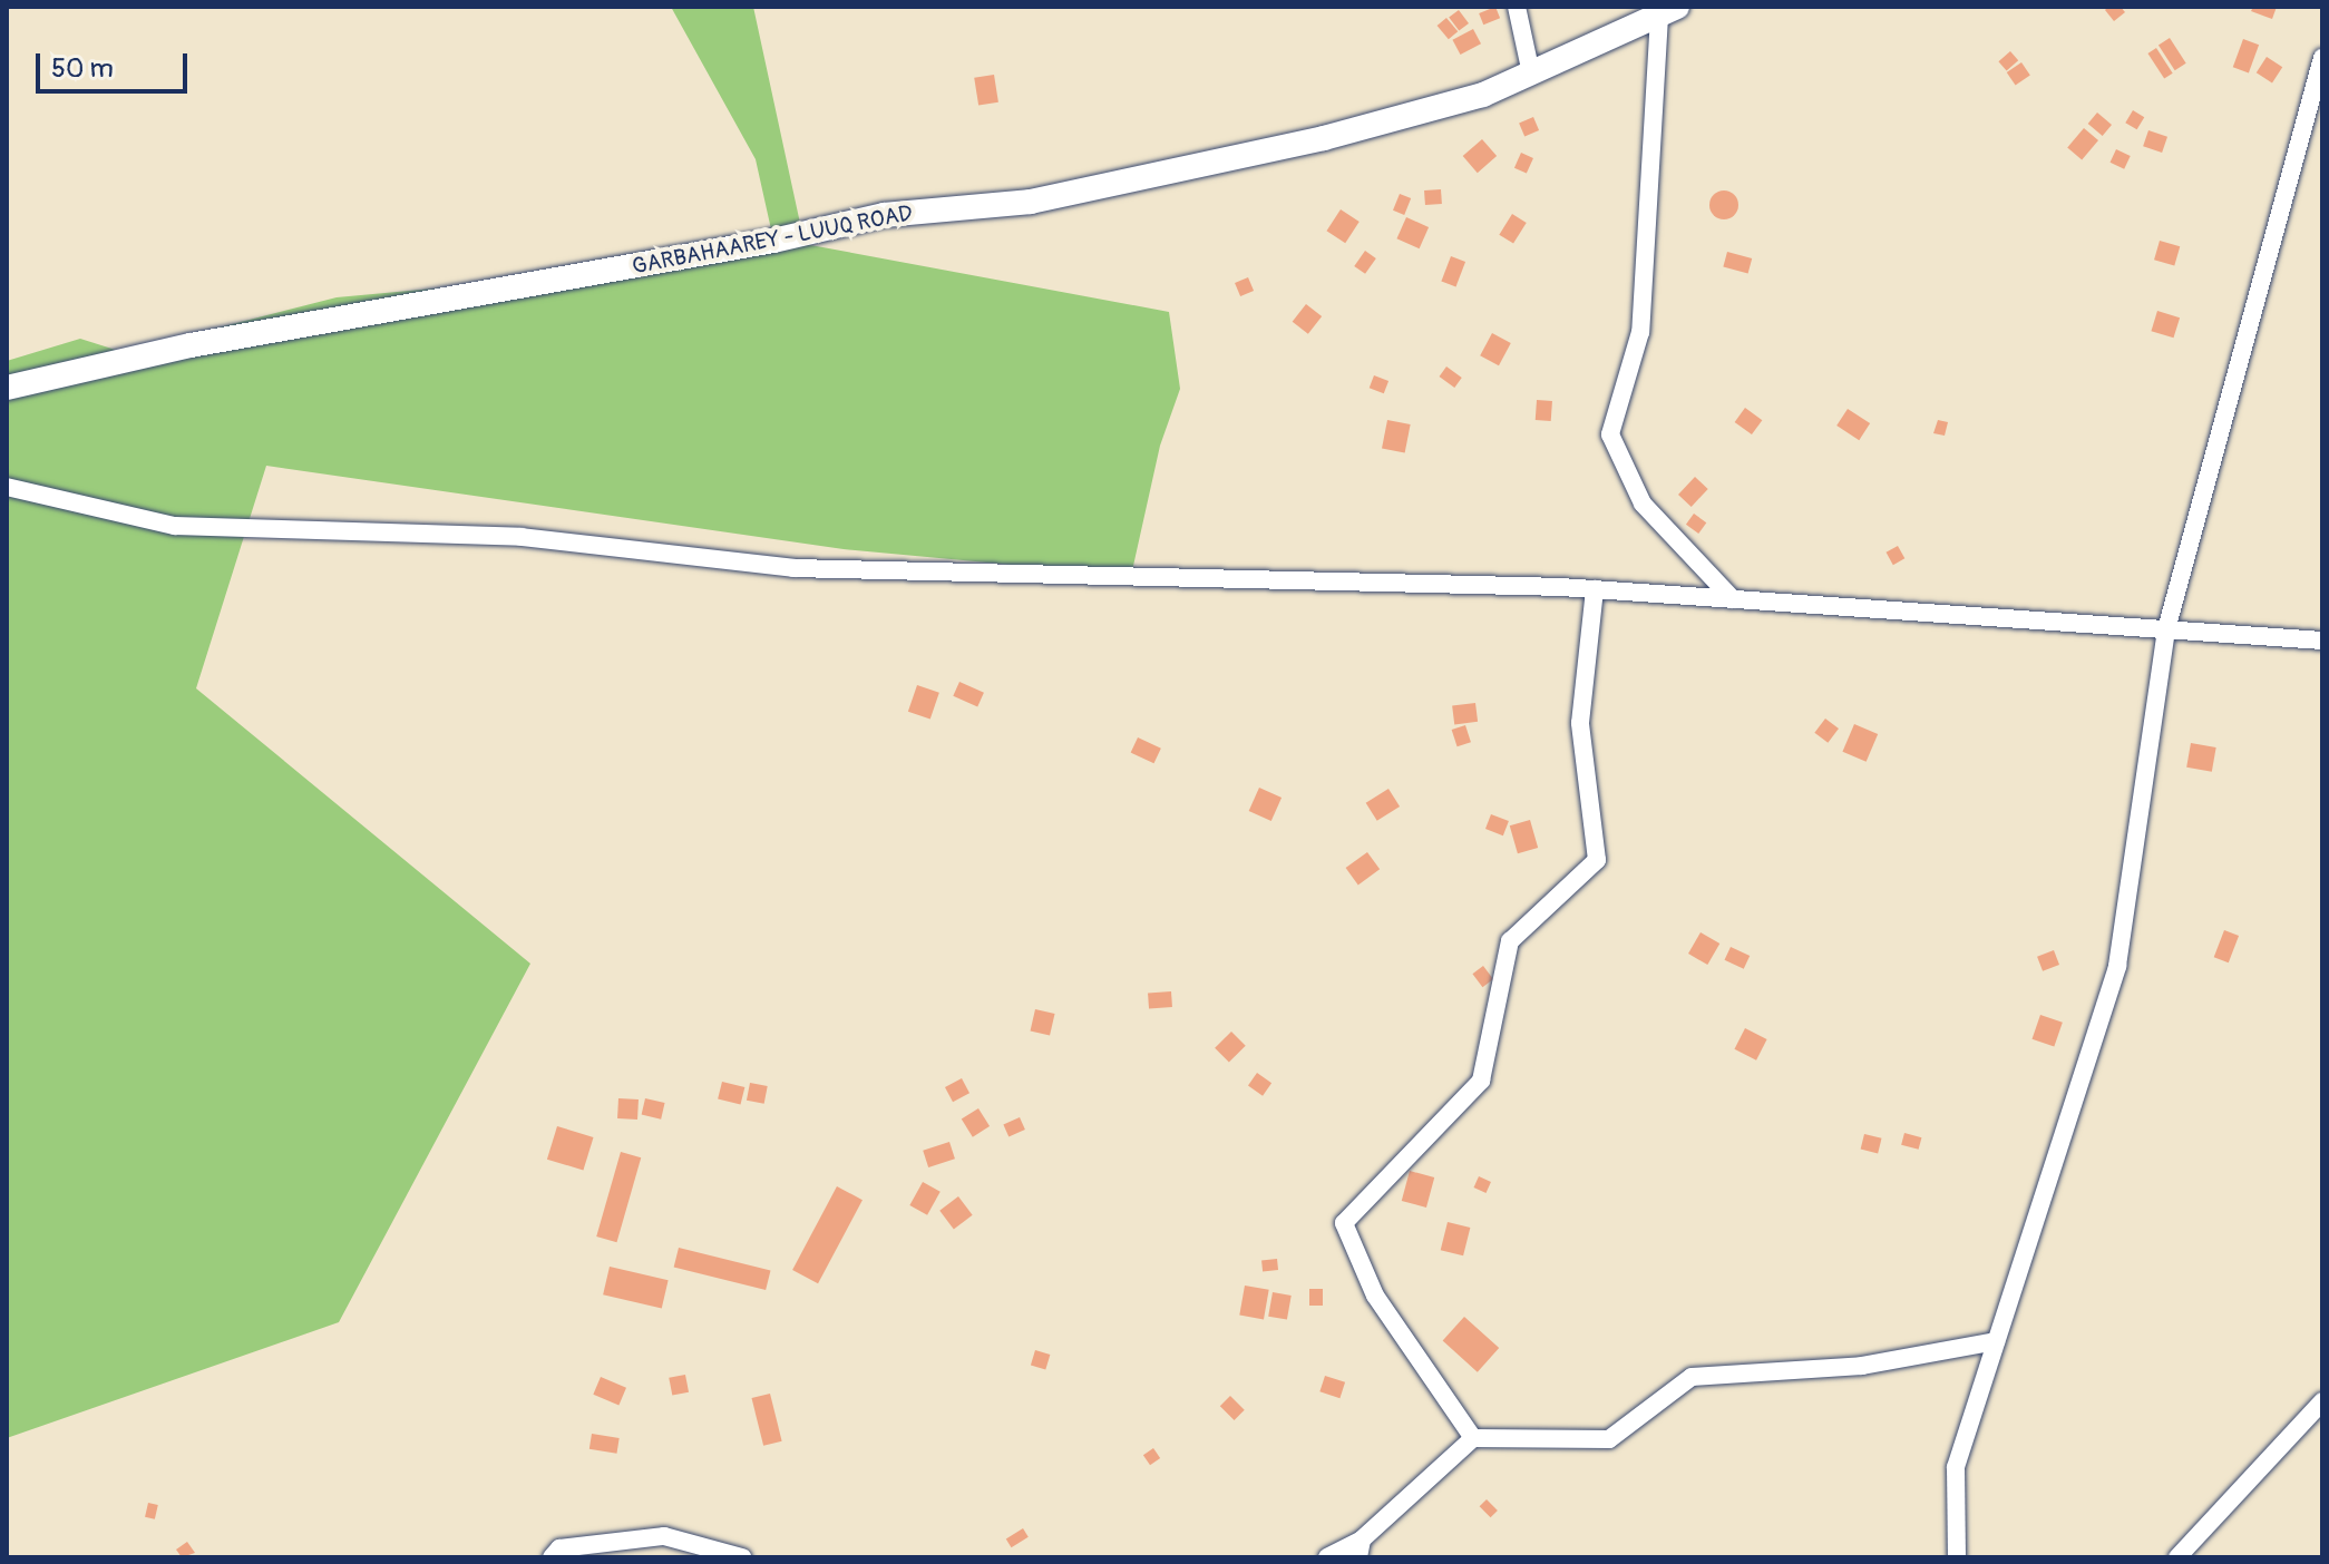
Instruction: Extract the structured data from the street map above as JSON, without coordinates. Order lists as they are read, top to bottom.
{
  "streets": {
    "street": ["GARBAHAAREY - LUUQ ROAD"]
  },
  "scale_bar": "50 m"
}
